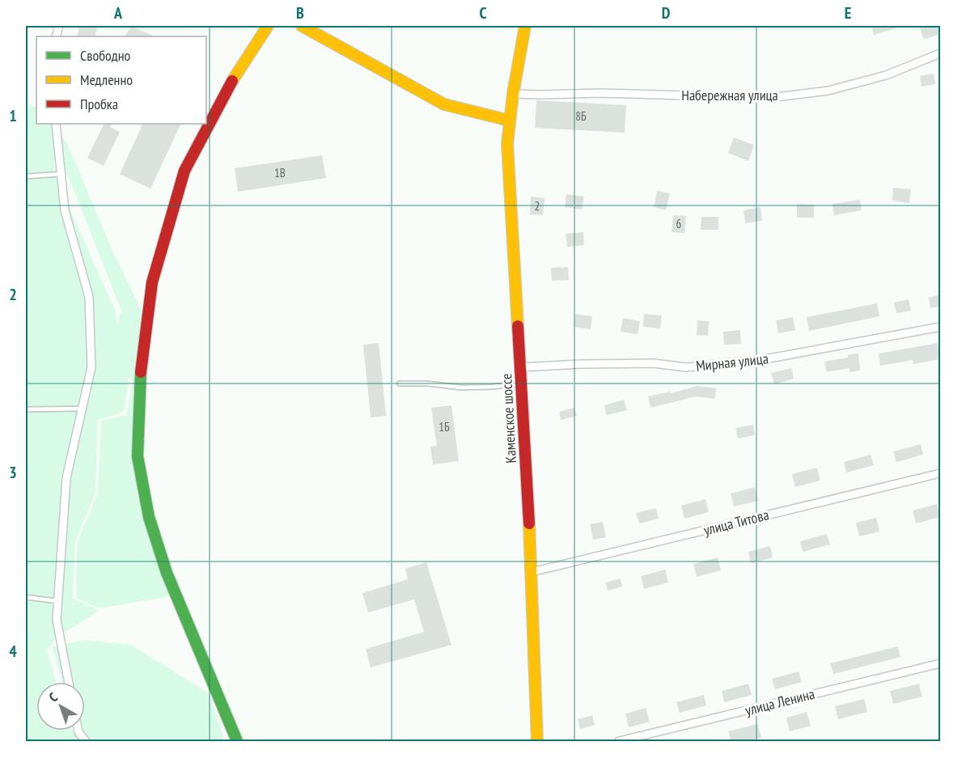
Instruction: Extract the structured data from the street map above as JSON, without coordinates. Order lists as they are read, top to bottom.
{
  "streets": {
    "street": [
      "Набережная улица",
      "Мирная улица",
      "Каменское шоссе",
      "улица Титова",
      "улица Ленина"
    ]
  },
  "crossings": [
    ["Набережная улица", "Каменское шоссе"],
    ["Мирная улица", "Каменское шоссе"],
    ["Каменское шоссе", "улица Титова"]
  ],
  "house_numbers": [
    "8Б",
    "1В",
    "2",
    "6",
    "1Б"
  ],
  "legend": ["Свободно", "Медленно", "Пробка"],
  "north": "top left",
  "grid": {
    "columns": [
      "A",
      "B",
      "C",
      "D",
      "E"
    ],
    "rows": [
      "1",
      "2",
      "3",
      "4"
    ]
  }
}
